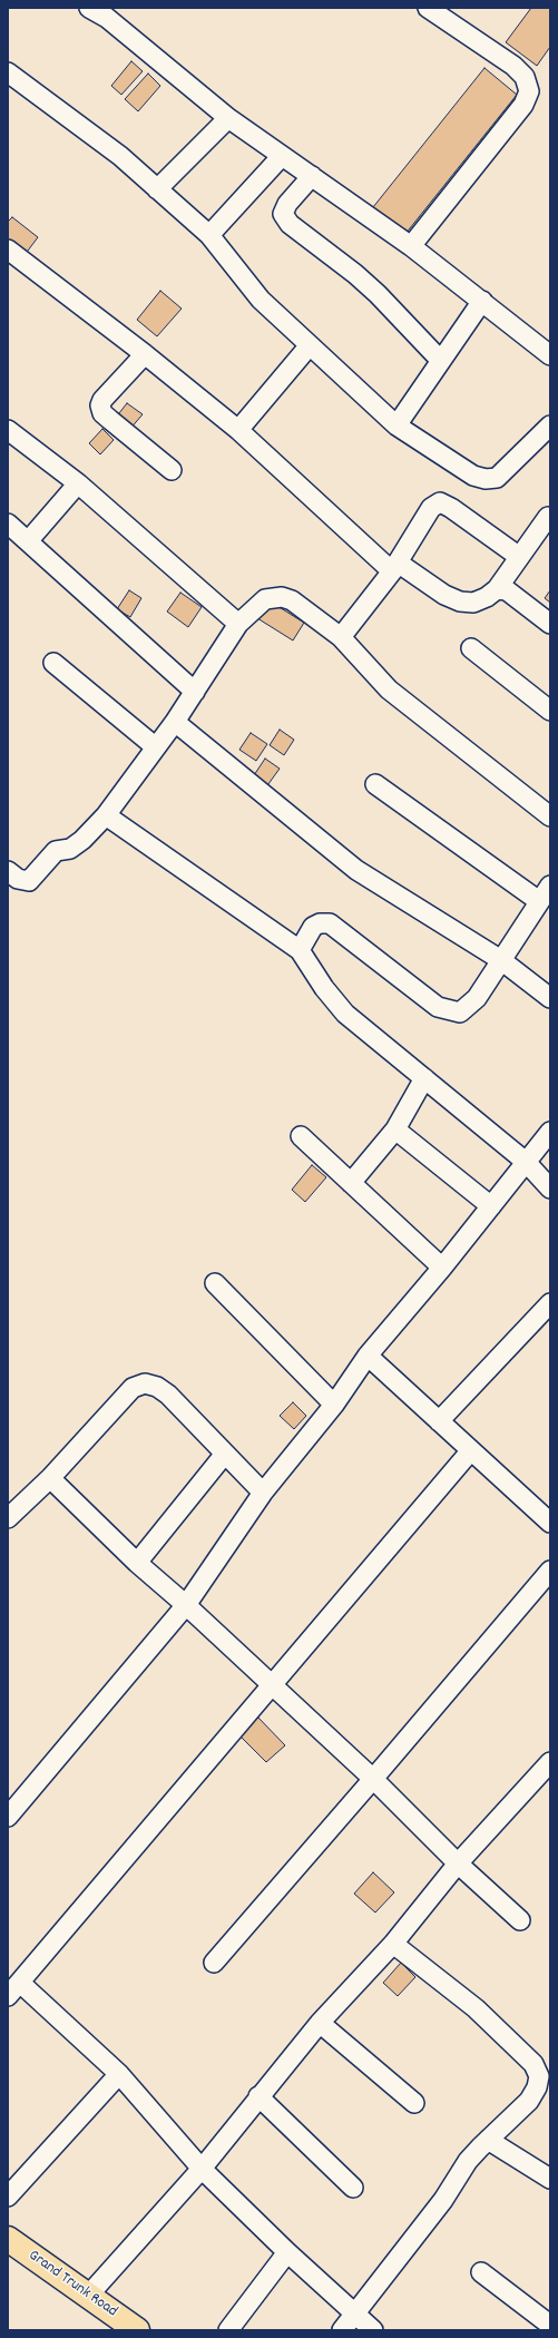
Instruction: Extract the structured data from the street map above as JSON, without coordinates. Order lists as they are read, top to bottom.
{
  "streets": {
    "main road": ["Grand Trunk Road"]
  }
}
